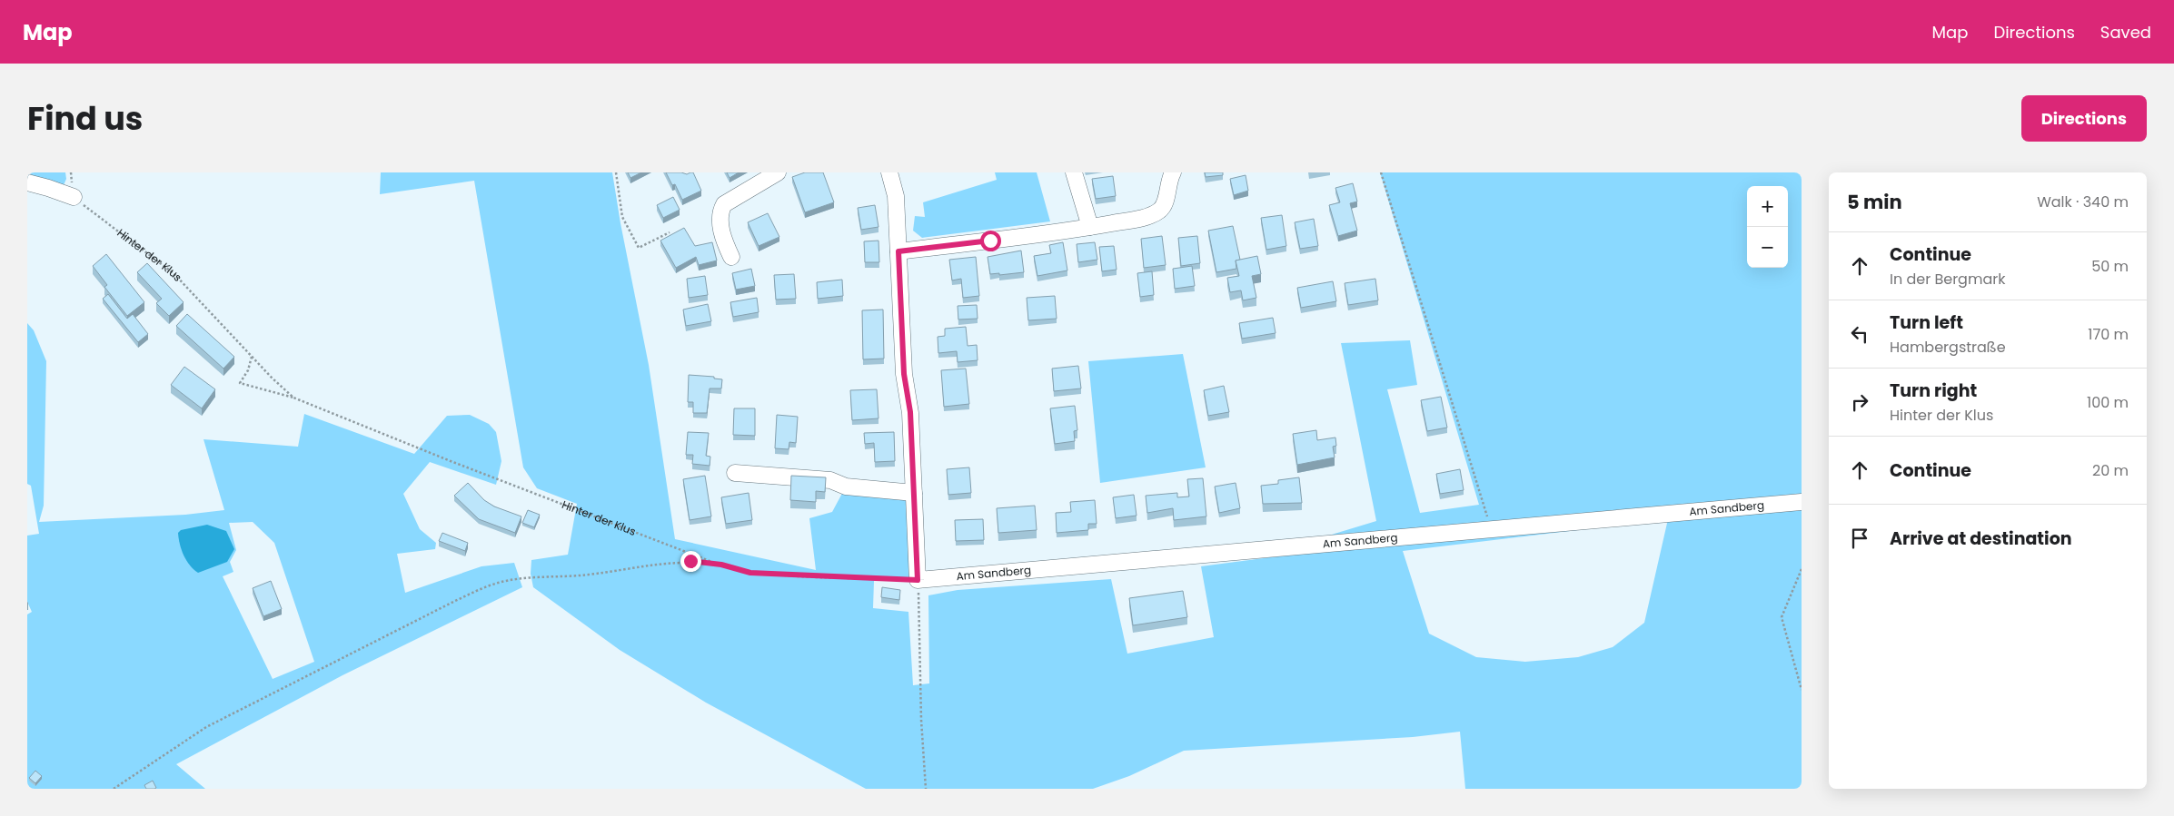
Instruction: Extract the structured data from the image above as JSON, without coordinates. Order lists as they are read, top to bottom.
{
  "streets": {
    "street": ["Am Sandberg"],
    "path": ["Hinter der Klus"]
  },
  "crossings": [
    ["Hinter der Klus", "Am Sandberg"]
  ],
  "page": {
    "header": "Map",
    "nav": ["Map", "Directions", "Saved"],
    "title": "Find us",
    "buttons": "Directions",
    "heading": ["5 min", "Walk · 340 m"],
    "map_buttons": ["+", "−"],
    "list": [
      ["Continue", "In der Bergmark", "50 m"],
      ["Turn left", "Hambergstraße", "170 m"],
      ["Turn right", "Hinter der Klus", "100 m"],
      ["Continue", "20 m"],
      "Arrive at destination"
    ]
  }
}
